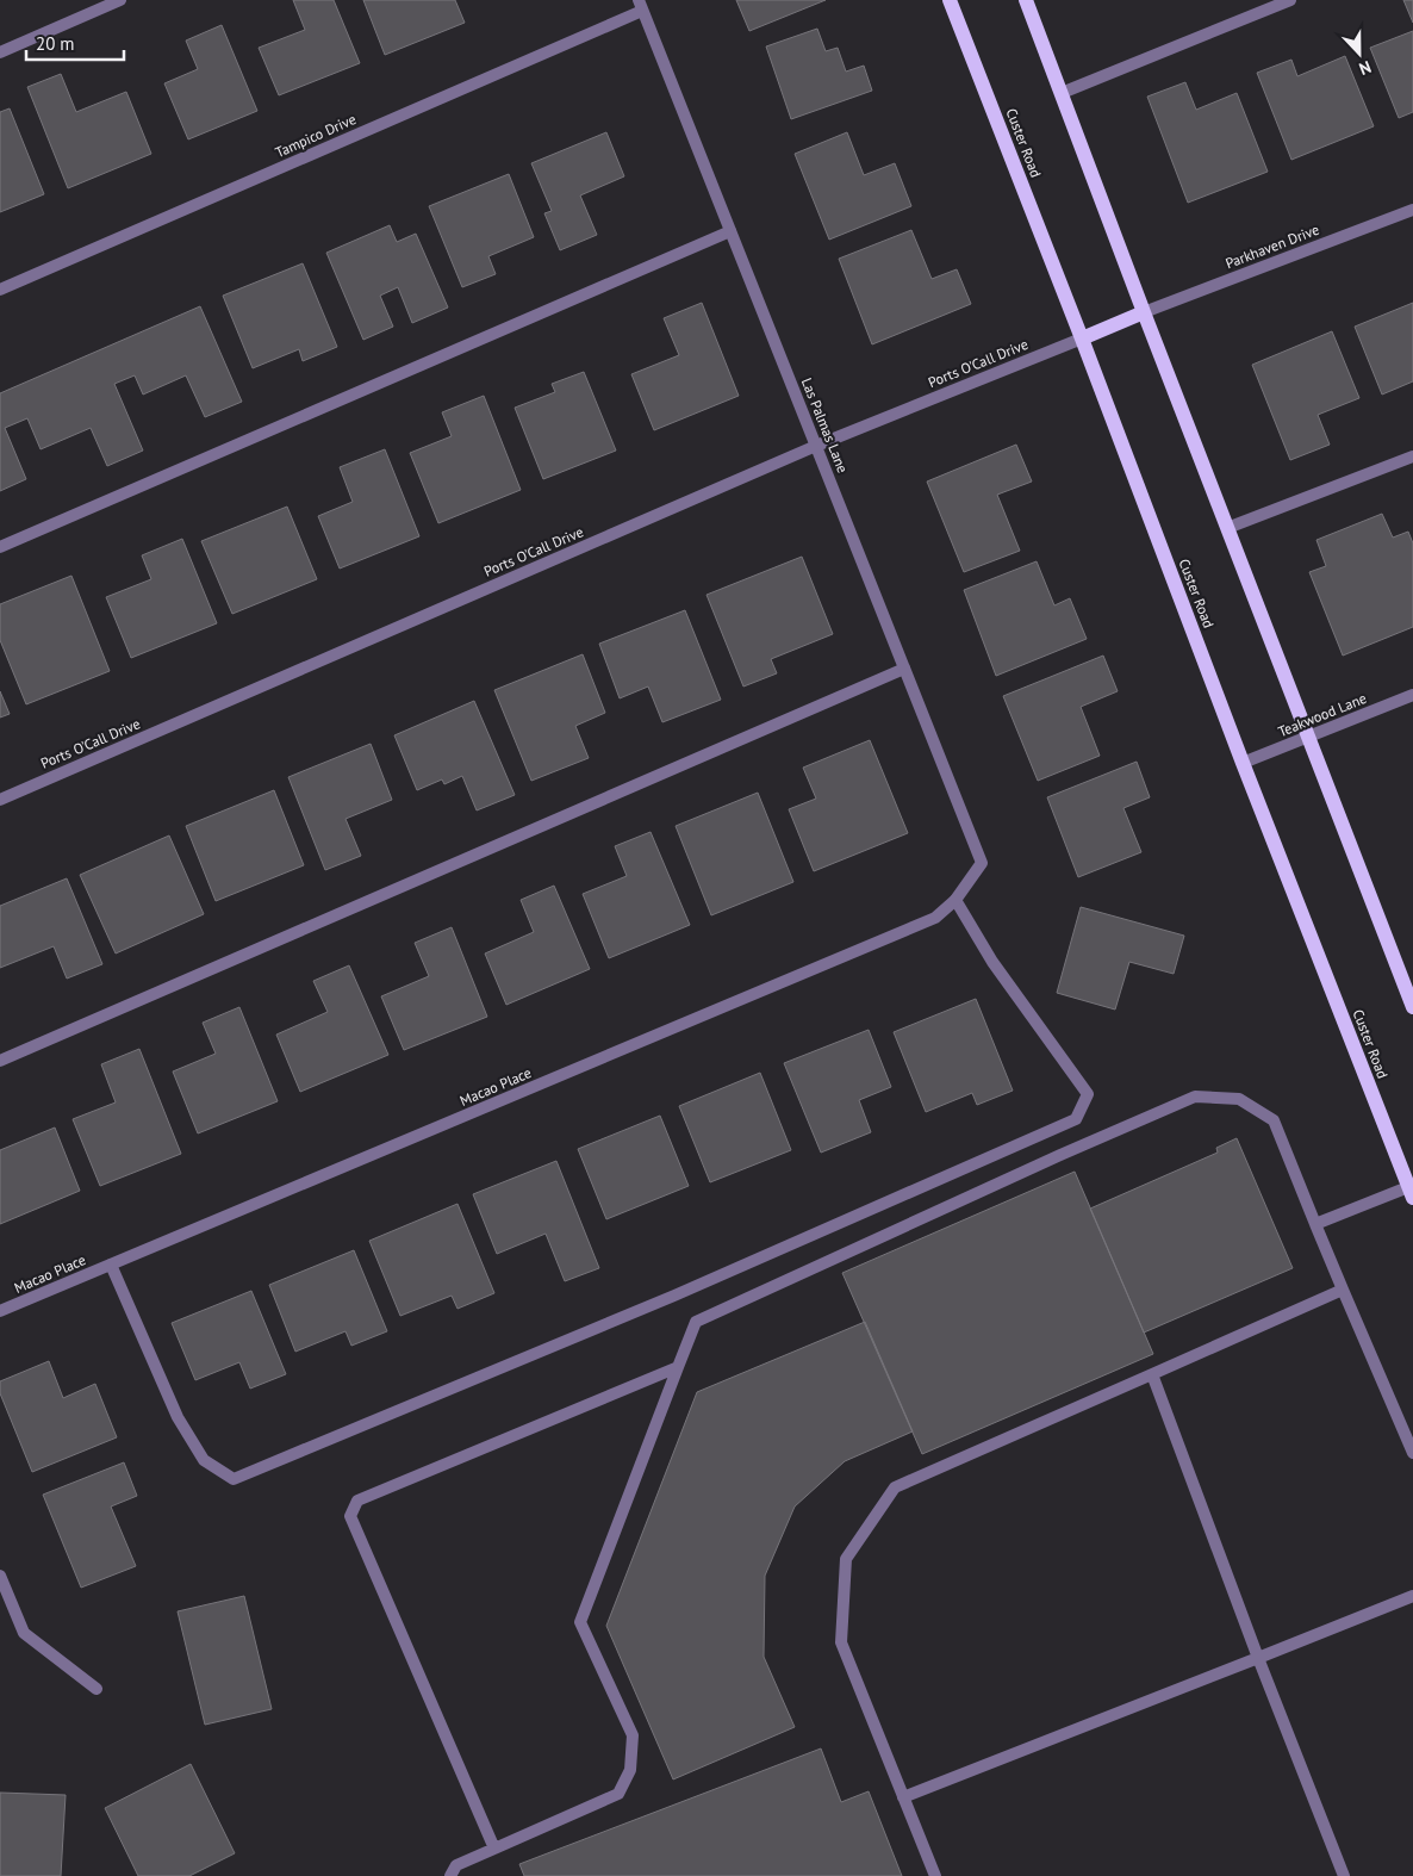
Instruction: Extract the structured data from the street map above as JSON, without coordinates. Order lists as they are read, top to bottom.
{
  "streets": {
    "main road": ["Custer Road"],
    "street": [
      "Tampico Drive",
      "Parkhaven Drive",
      "Ports O'Call Drive",
      "Las Palmas Lane",
      "Teakwood Lane",
      "Macao Place"
    ]
  },
  "crossings": [
    ["Tampico Drive", "Las Palmas Lane"],
    ["Custer Road", "Ports O'Call Drive"],
    ["Custer Road", "Teakwood Lane"],
    ["Ports O'Call Drive", "Las Palmas Lane"],
    ["Las Palmas Lane", "Macao Place"]
  ],
  "scale_bar": "20 m",
  "north": "bottom"
}
